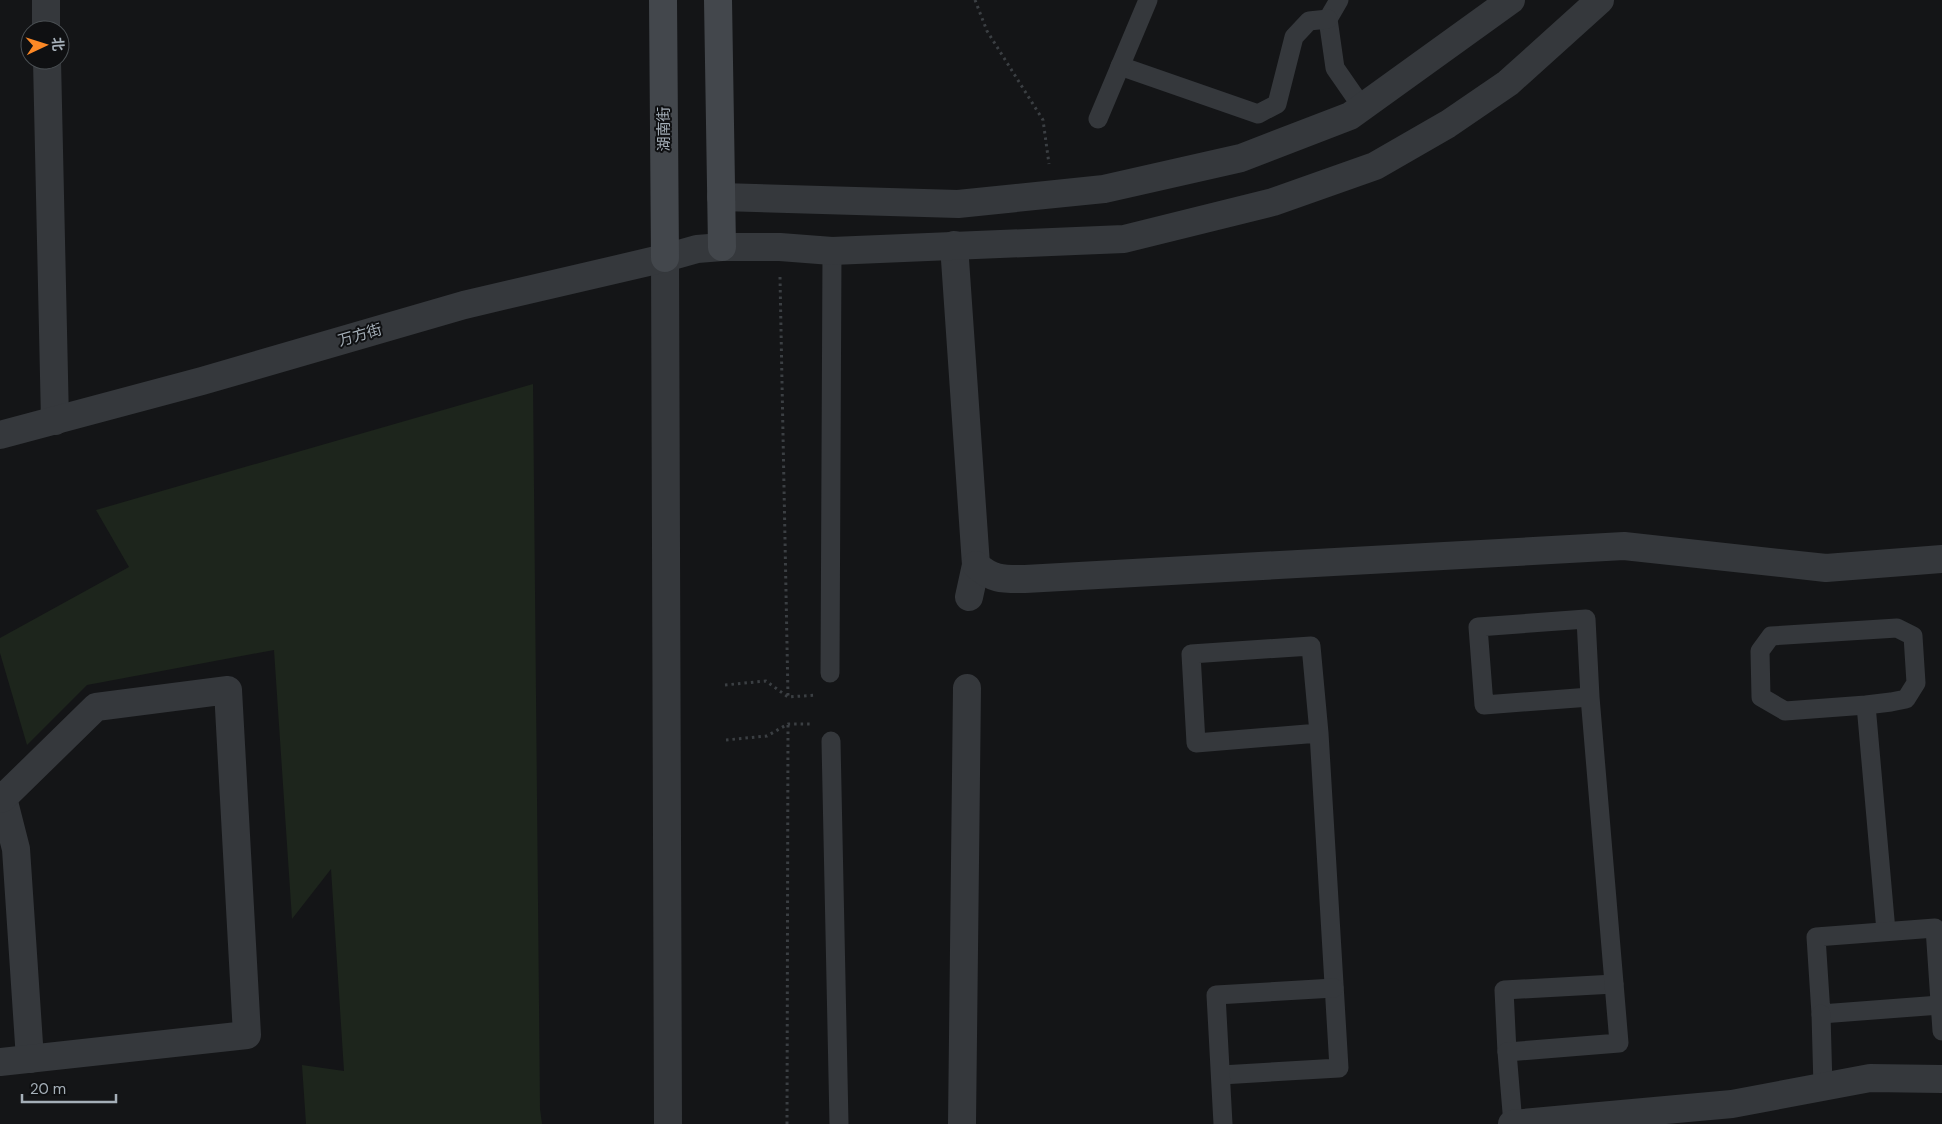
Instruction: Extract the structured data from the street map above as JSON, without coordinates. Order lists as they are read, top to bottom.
{
  "streets": {
    "main road": ["湖南街"],
    "street": ["万方街"]
  },
  "crossings": [
    ["湖南街", "万方街"]
  ],
  "scale_bar": "20 m",
  "north": "right"
}
